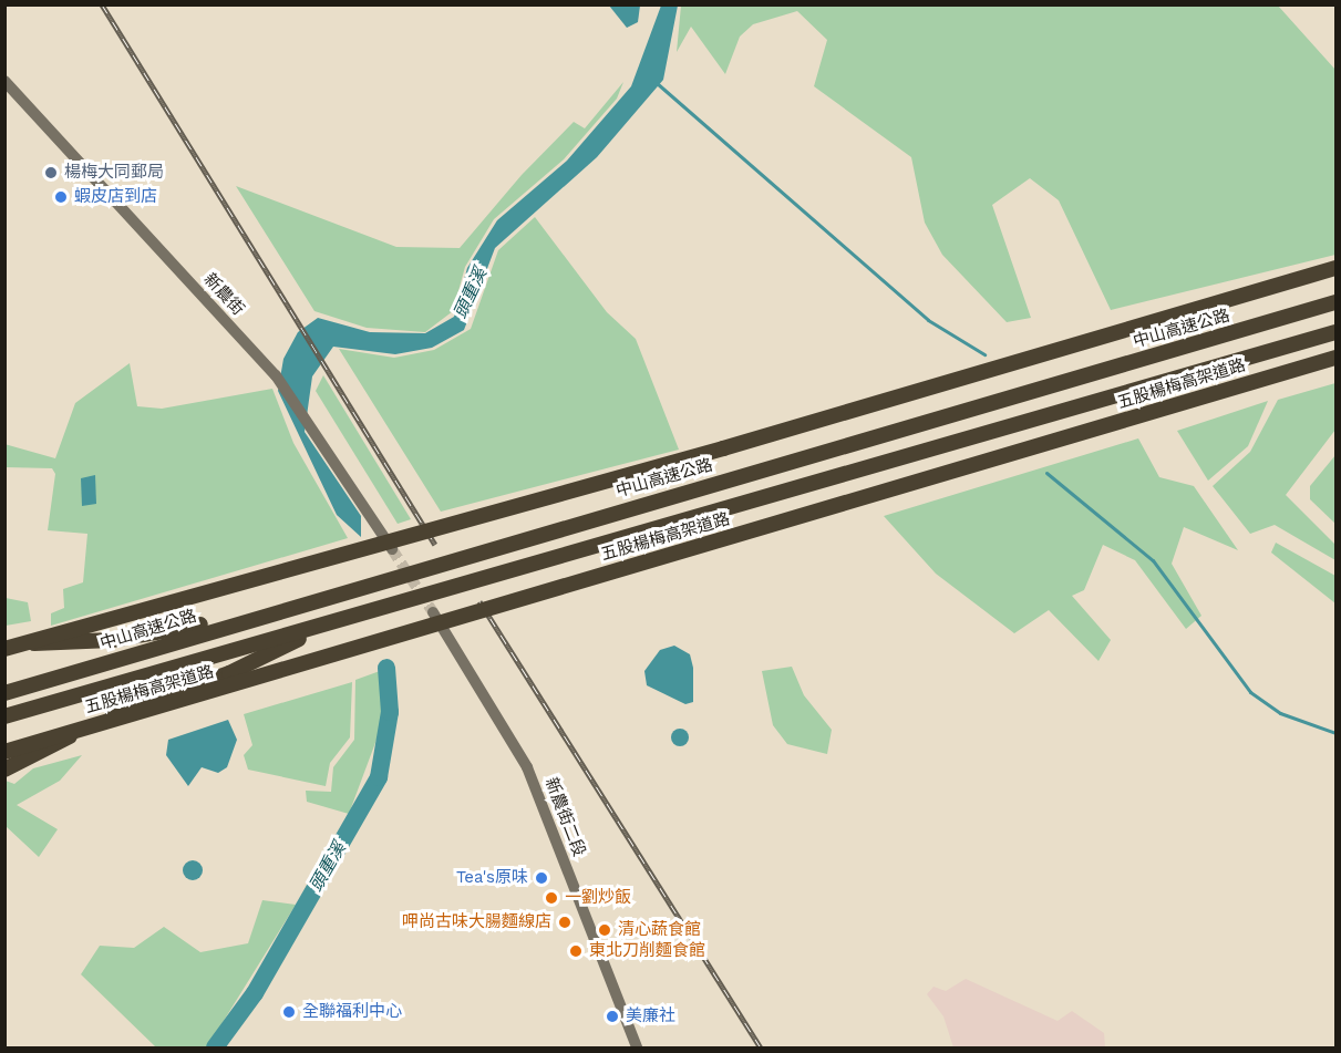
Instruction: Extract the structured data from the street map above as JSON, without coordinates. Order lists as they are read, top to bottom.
{
  "streets": {
    "highway": ["中山高速公路", "五股楊梅高架道路"],
    "street": ["新農街", "新農街二段"]
  },
  "water": ["頭重溪"],
  "places": [
    "楊梅大同郵局",
    "蝦皮店到店",
    "Tea's原味",
    "一劉炒飯",
    "呷尚古味大腸麵線店",
    "清心蔬食館",
    "東北刀削麵食館",
    "全聯福利中心",
    "美廉社"
  ]
}
